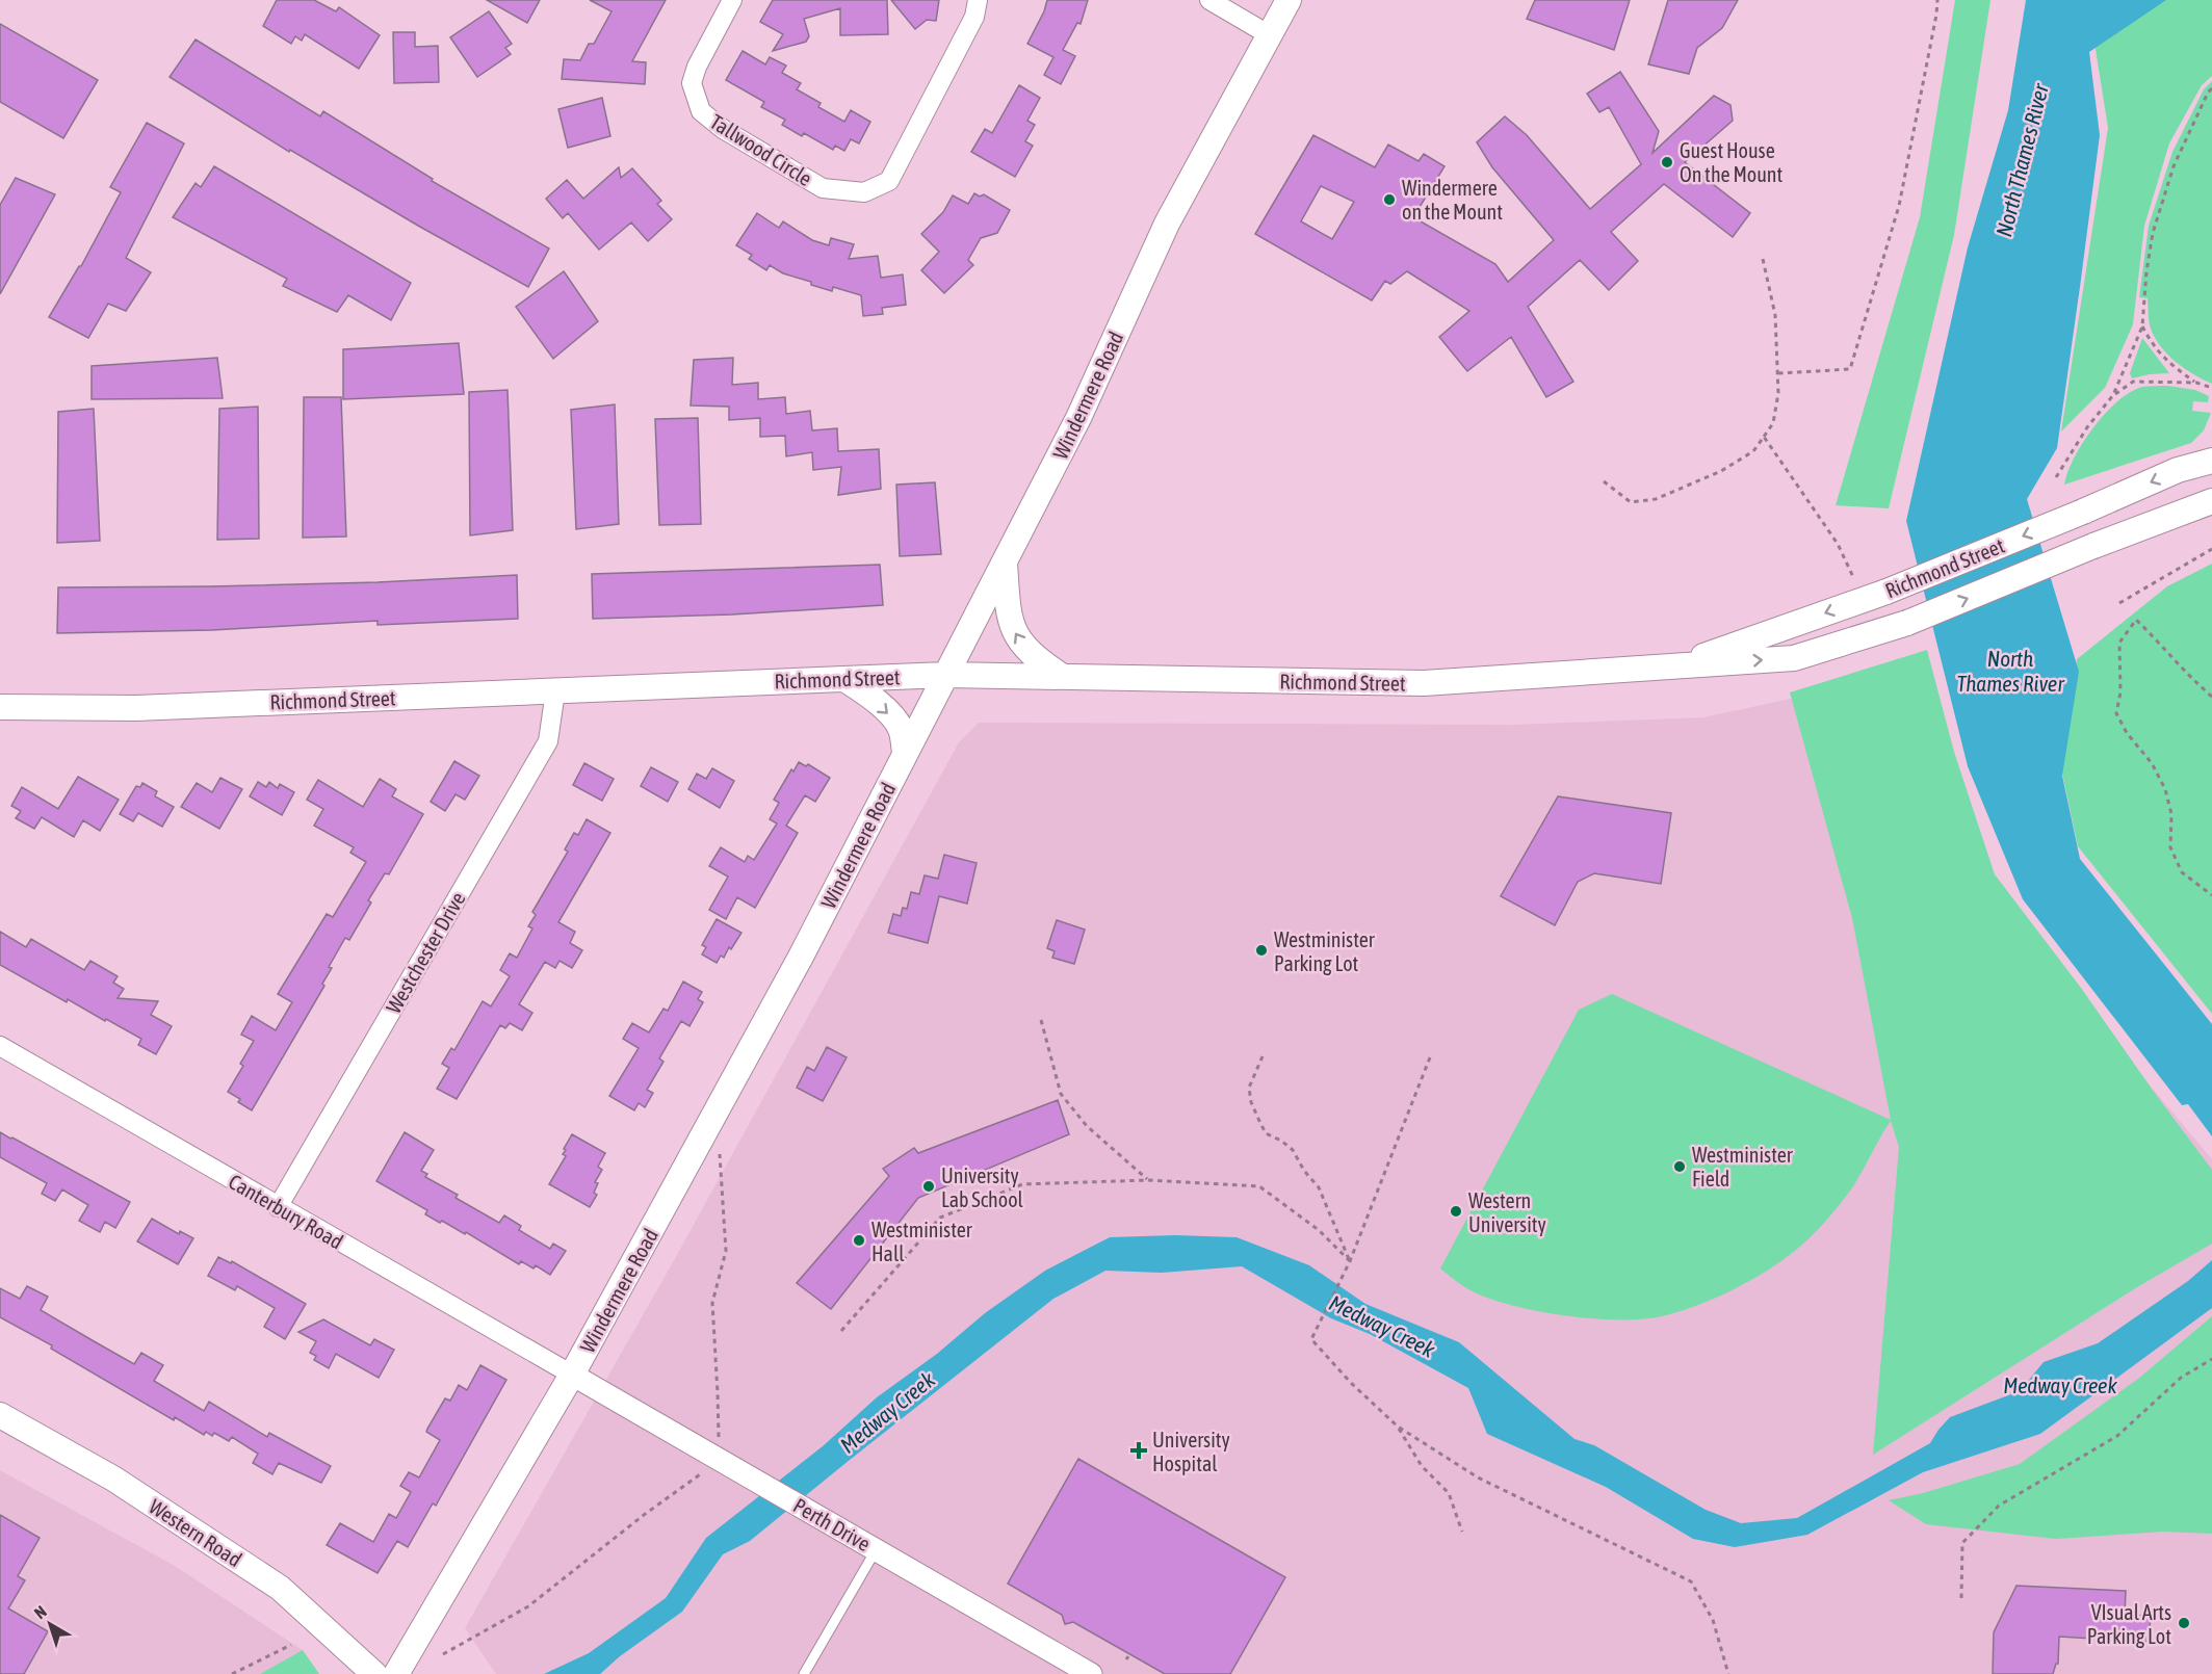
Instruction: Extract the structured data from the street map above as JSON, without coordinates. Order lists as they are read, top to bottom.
{
  "streets": {
    "main road": ["Windermere Road", "Richmond Street", "Western Road"],
    "street": [
      "Tallwood Circle",
      "Westchester Drive",
      "Canterbury Road",
      "Perth Drive"
    ]
  },
  "crossings": [
    ["Windermere Road", "Richmond Street"],
    ["Windermere Road", "Canterbury Road"],
    ["Windermere Road", "Perth Drive"],
    ["Richmond Street", "Westchester Drive"],
    ["Westchester Drive", "Canterbury Road"],
    ["Canterbury Road", "Perth Drive"]
  ],
  "water": ["North Thames River", "Medway Creek"],
  "places": {
    "other": [
      "Guest House On the Mount",
      "Windermere on the Mount",
      "Westminister Parking Lot",
      "Westminister Field",
      "University Lab School",
      "Western University",
      "Westminister Hall",
      "VIsual Arts Parking Lot"
    ],
    "health": ["University Hospital"]
  },
  "north": "top left"
}
